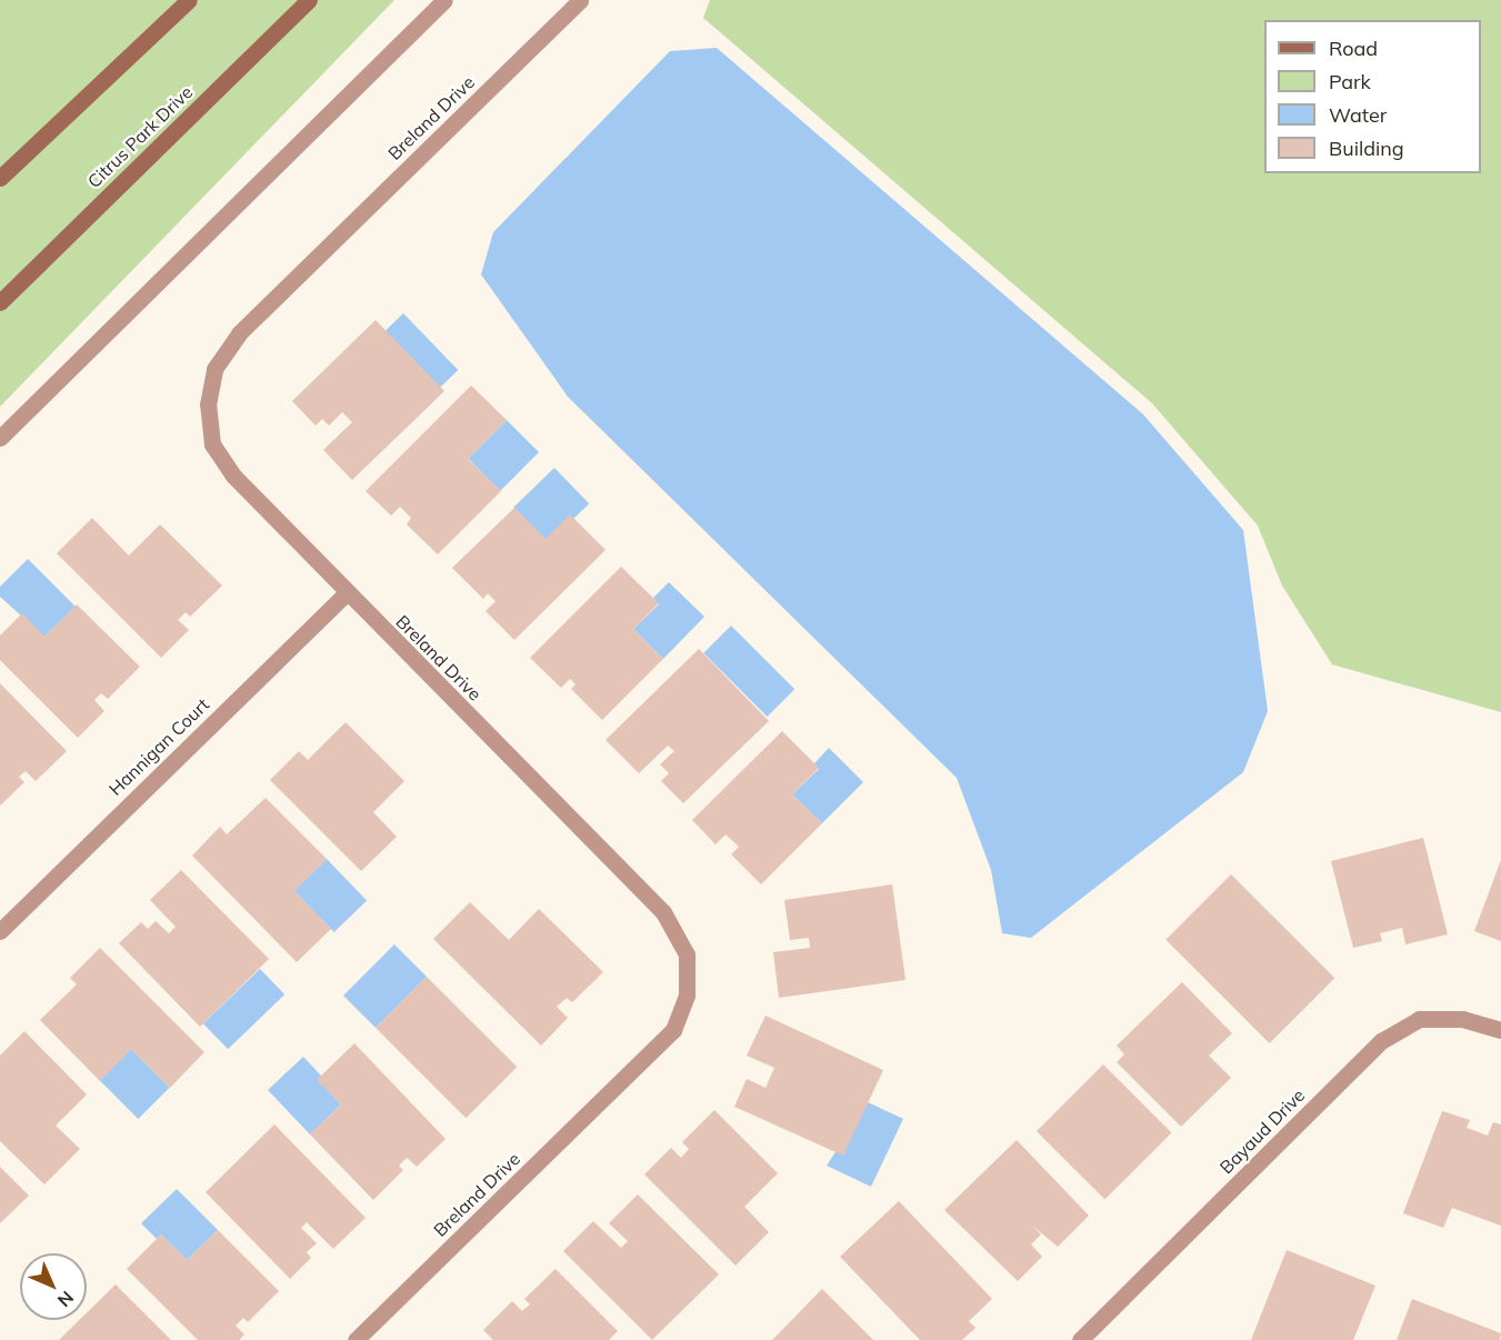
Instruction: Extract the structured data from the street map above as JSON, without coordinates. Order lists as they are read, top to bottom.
{
  "streets": {
    "street": [
      "Breland Drive",
      "Citrus Park Drive",
      "Hannigan Court",
      "Bayaud Drive"
    ]
  },
  "crossings": [
    ["Breland Drive", "Hannigan Court"]
  ],
  "legend": [
    "Road",
    "Park",
    "Water",
    "Building"
  ],
  "north": "bottom right"
}
